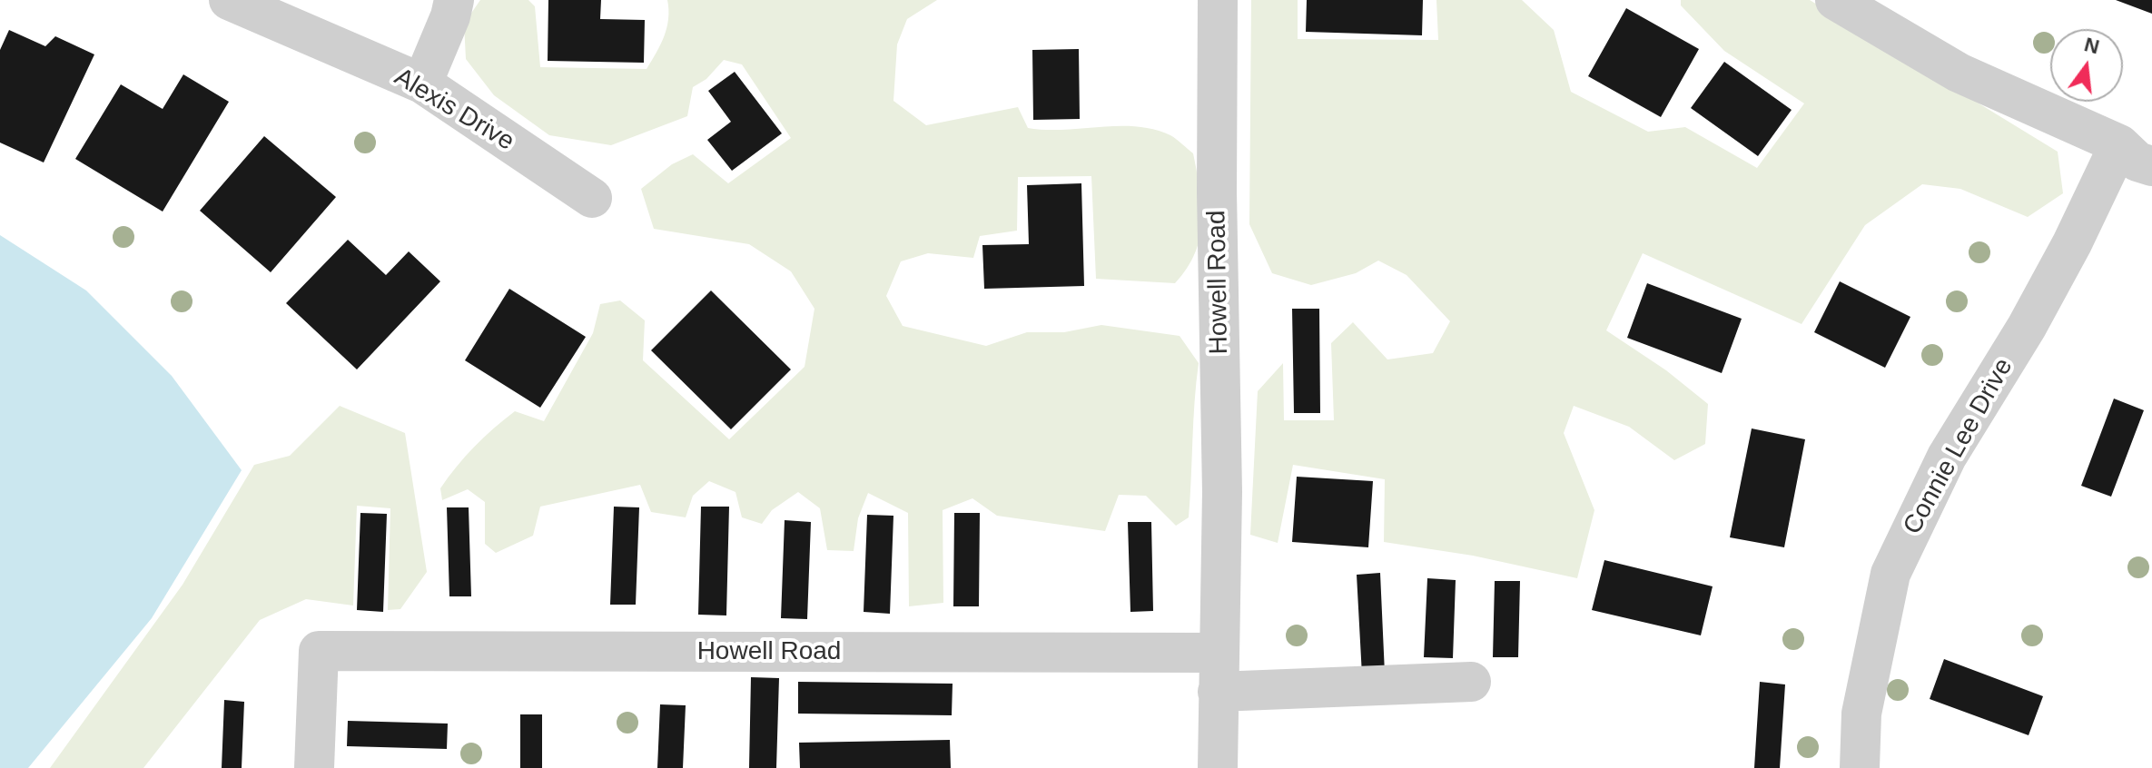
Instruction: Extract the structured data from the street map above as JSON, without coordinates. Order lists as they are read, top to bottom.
{
  "streets": {
    "street": ["Alexis Drive", "Howell Road", "Connie Lee Drive"]
  },
  "north": "top"
}
